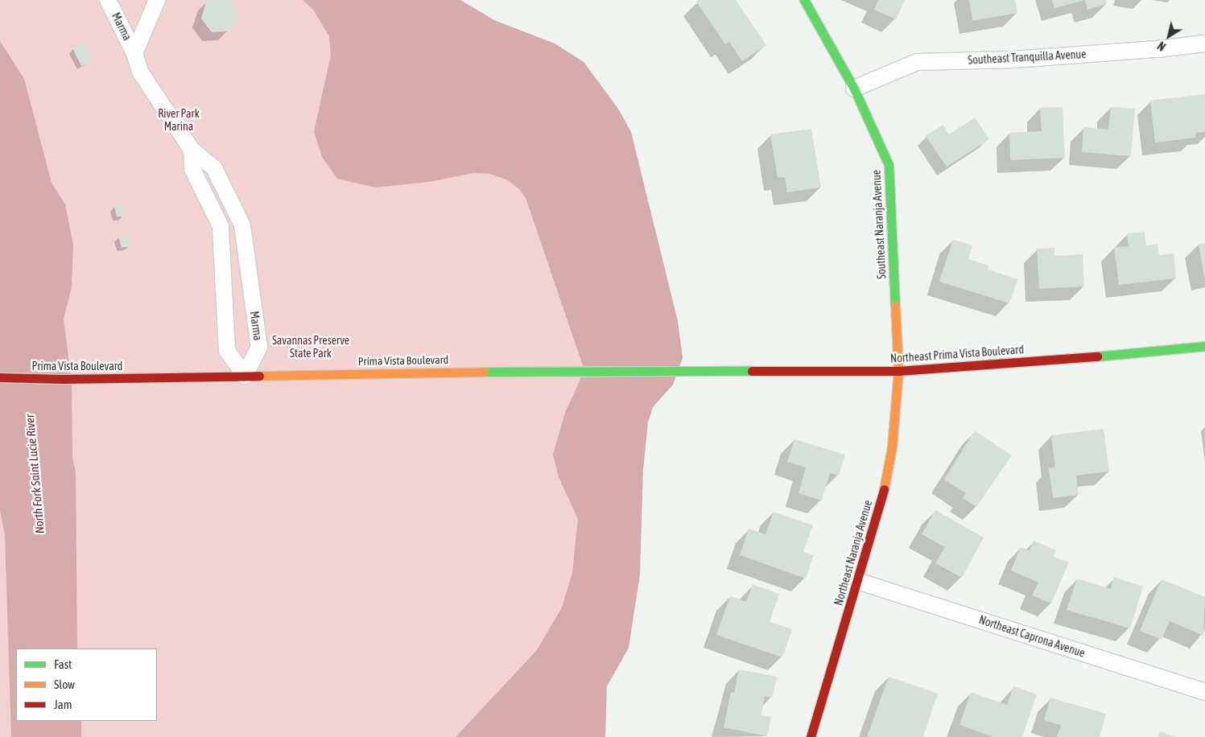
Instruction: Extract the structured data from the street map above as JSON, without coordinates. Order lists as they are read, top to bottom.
{
  "streets": {
    "main road": [
      "Southeast Naranja Avenue",
      "Northeast Prima Vista Boulevard",
      "Prima Vista Boulevard",
      "Northeast Naranja Avenue"
    ],
    "street": ["Marma", "Southeast Tranquilla Avenue", "Northeast Caprona Avenue"]
  },
  "crossings": [
    ["Marma", "Prima Vista Boulevard"],
    ["Southeast Tranquilla Avenue", "Southeast Naranja Avenue"],
    ["Southeast Naranja Avenue", "Northeast Prima Vista Boulevard"],
    ["Southeast Naranja Avenue", "Northeast Naranja Avenue"],
    ["Northeast Prima Vista Boulevard", "Prima Vista Boulevard"],
    ["Northeast Prima Vista Boulevard", "Northeast Naranja Avenue"],
    ["Northeast Naranja Avenue", "Northeast Caprona Avenue"]
  ],
  "water": ["North Fork Saint Lucie River"],
  "parks": ["River Park Marina", "Savannas Preserve State Park"],
  "legend": ["Fast", "Slow", "Jam"],
  "north": "bottom left"
}
